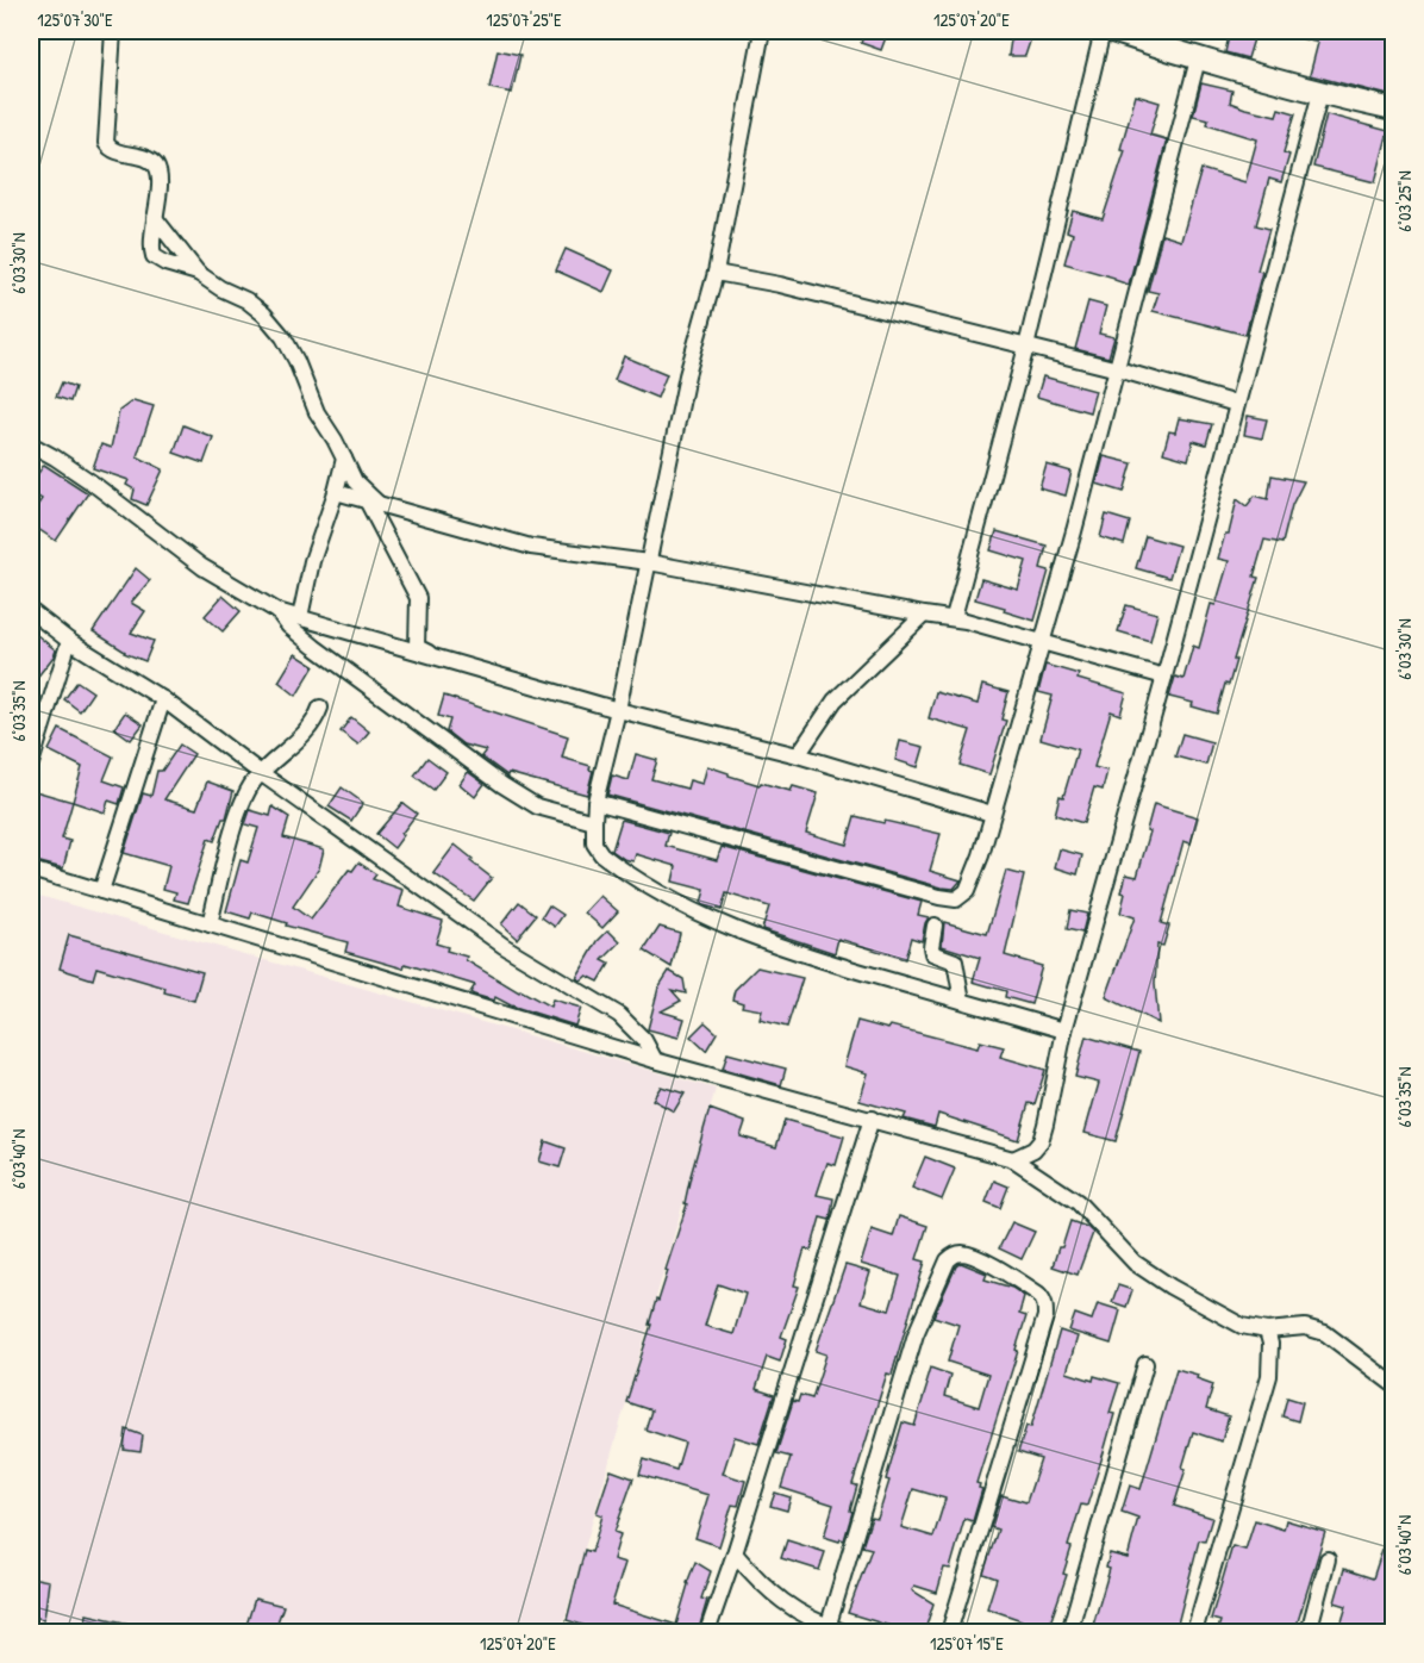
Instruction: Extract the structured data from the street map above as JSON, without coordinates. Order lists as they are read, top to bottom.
{
  "coordinates": [
    "125°07'30\"E",
    "125°07'25\"E",
    "125°07'20\"E",
    "6°03'25\"N",
    "6°03'30\"N",
    "6°03'35\"N",
    "6°03'40\"N",
    "125°07'15\"E"
  ]
}
